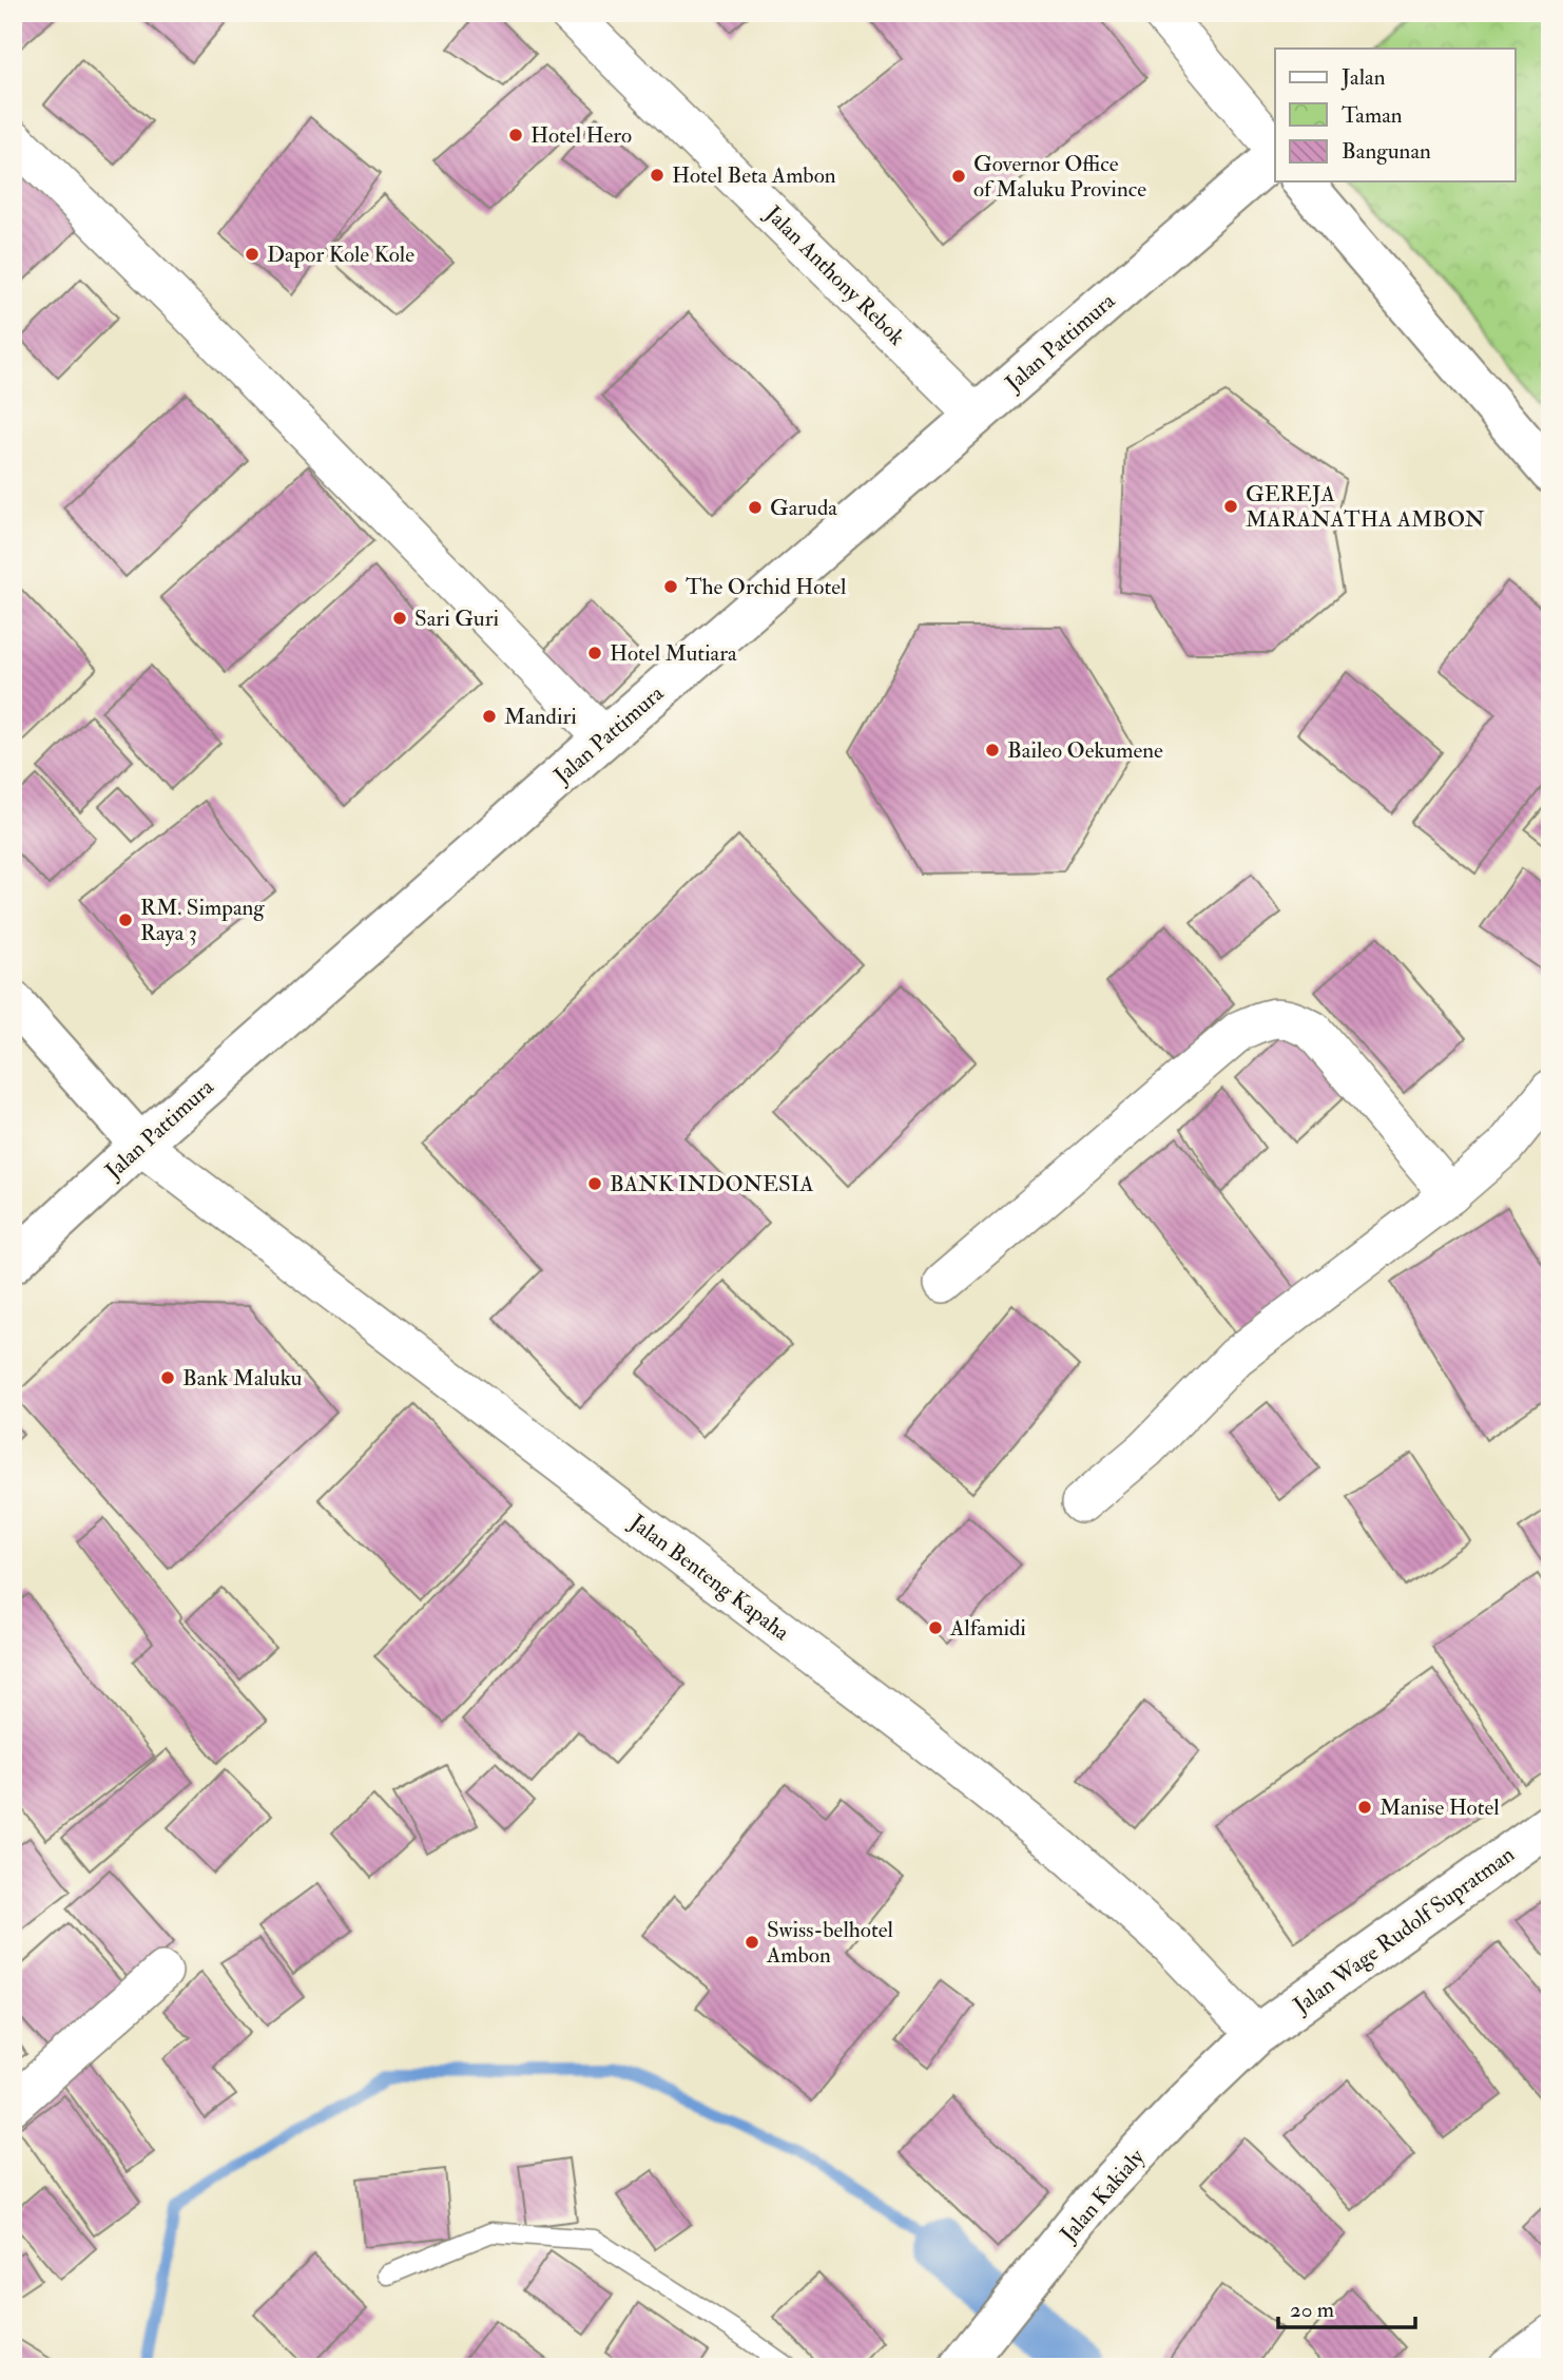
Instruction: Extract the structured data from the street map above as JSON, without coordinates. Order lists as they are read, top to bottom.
{
  "streets": {
    "main road": ["Jalan Pattimura", "Jalan Wage Rudolf Supratman", "Jalan Kakialy"],
    "street": ["Jalan Anthony Rebok", "Jalan Benteng Kapaha"]
  },
  "crossings": [
    ["Jalan Anthony Rebok", "Jalan Pattimura"],
    ["Jalan Pattimura", "Jalan Benteng Kapaha"],
    ["Jalan Benteng Kapaha", "Jalan Wage Rudolf Supratman"],
    ["Jalan Benteng Kapaha", "Jalan Kakialy"],
    ["Jalan Wage Rudolf Supratman", "Jalan Kakialy"]
  ],
  "places": [
    "Hotel Hero",
    "Hotel Beta Ambon",
    "Governor Office of Maluku Province",
    "Dapor Kole Kole",
    "GEREJA MARANATHA AMBON",
    "Garuda",
    "The Orchid Hotel",
    "Sari Guri",
    "Hotel Mutiara",
    "Mandiri",
    "Baileo Oekumene",
    "RM. Simpang Raya 3",
    "BANK INDONESIA",
    "Bank Maluku",
    "Alfamidi",
    "Manise Hotel",
    "Swiss-belhotel Ambon"
  ],
  "legend": ["Jalan", "Taman", "Bangunan"],
  "scale_bar": "20 m"
}
